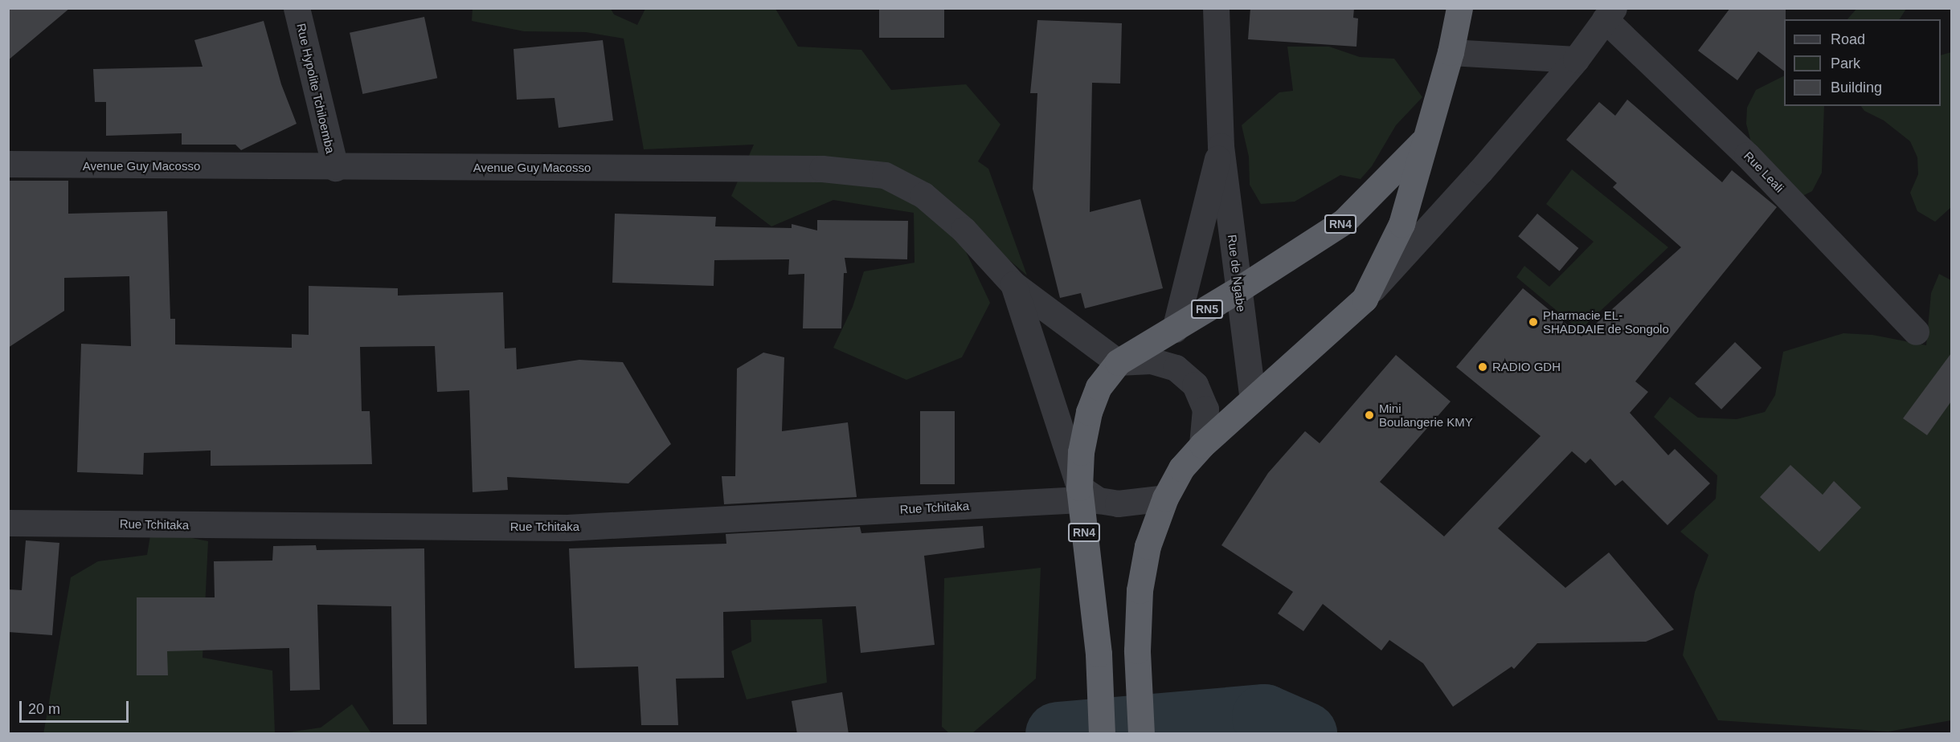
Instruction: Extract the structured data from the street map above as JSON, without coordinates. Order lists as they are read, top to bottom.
{
  "streets": {
    "highway": ["RN4", "RN5"],
    "street": [
      "Rue Hypolite Tchiloemba",
      "Avenue Guy Macosso",
      "Rue Leali",
      "Rue de Ngabe",
      "Rue Tchitaka"
    ]
  },
  "crossings": [
    ["Rue Hypolite Tchiloemba", "Avenue Guy Macosso"],
    ["RN4", "Rue de Ngabe"],
    ["RN4", "RN5"],
    ["RN4", "Rue Tchitaka"],
    ["Rue de Ngabe", "RN5"]
  ],
  "places": ["Pharmacie EL- SHADDAIE de Songolo", "RADIO GDH", "Mini Boulangerie KMY"],
  "legend": ["Road", "Park", "Building"],
  "scale_bar": "20 m"
}
